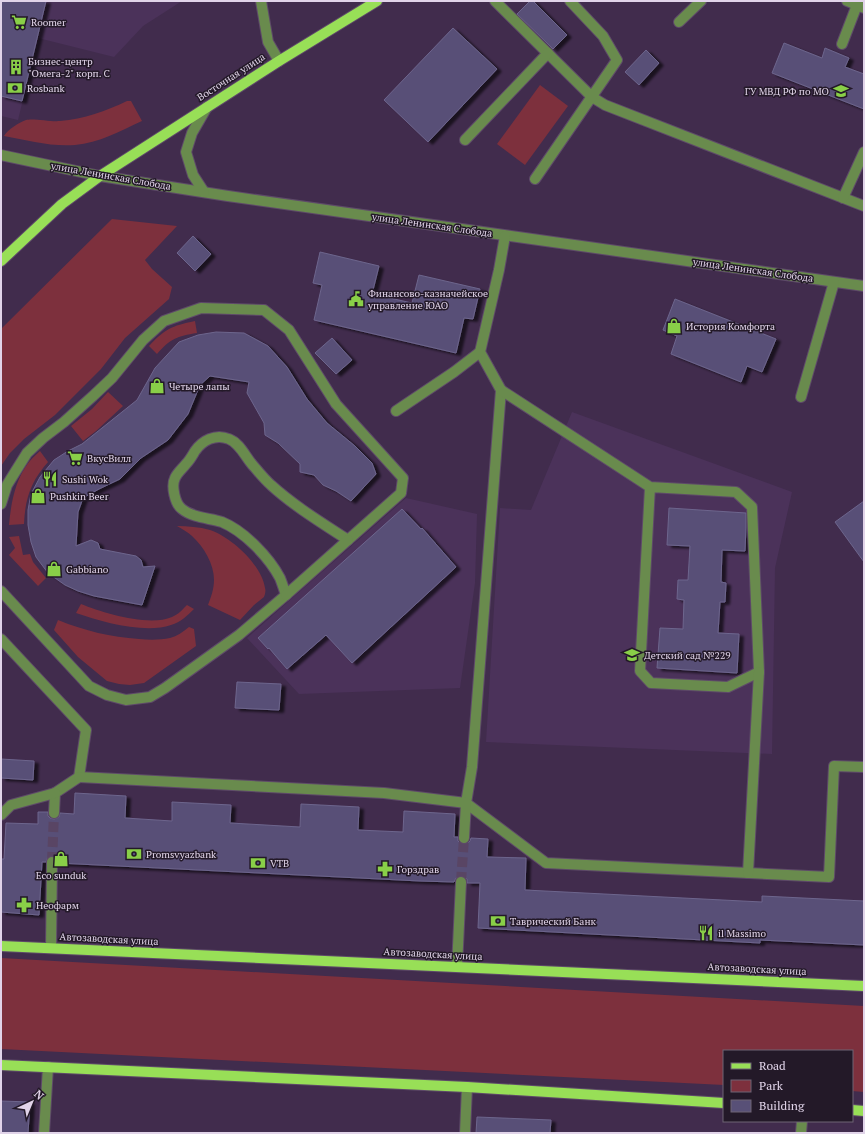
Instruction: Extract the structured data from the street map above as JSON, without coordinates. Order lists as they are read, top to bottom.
{
  "streets": {
    "main road": ["Восточная улица", "Автозаводская улица"],
    "street": ["улица Ленинская Слобода"]
  },
  "crossings": [
    ["Восточная улица", "улица Ленинская Слобода"]
  ],
  "places": {
    "supermarket": ["Roomer", "ВкусВилл"],
    "building": ["Бизнес-центр \"Омега-2\" корп. C"],
    "bank": [
      "Rosbank",
      "Promsvyazbank",
      "VTB",
      "Таврический Банк"
    ],
    "school or university": ["ГУ МВД РФ по МО", "Детский сад №229"],
    "public building": ["Финансово-казначейское управление ЮАО"],
    "shop": [
      "История Комфорта",
      "Четыре лапы",
      "Pushkin Beer",
      "Gabbiano",
      "Eco sunduk"
    ],
    "restaurant": ["Sushi Wok", "il Massimo"],
    "pharmacy": ["Горздрав", "Неофарм"]
  },
  "legend": ["Road", "Park", "Building"],
  "north": "top right"
}
